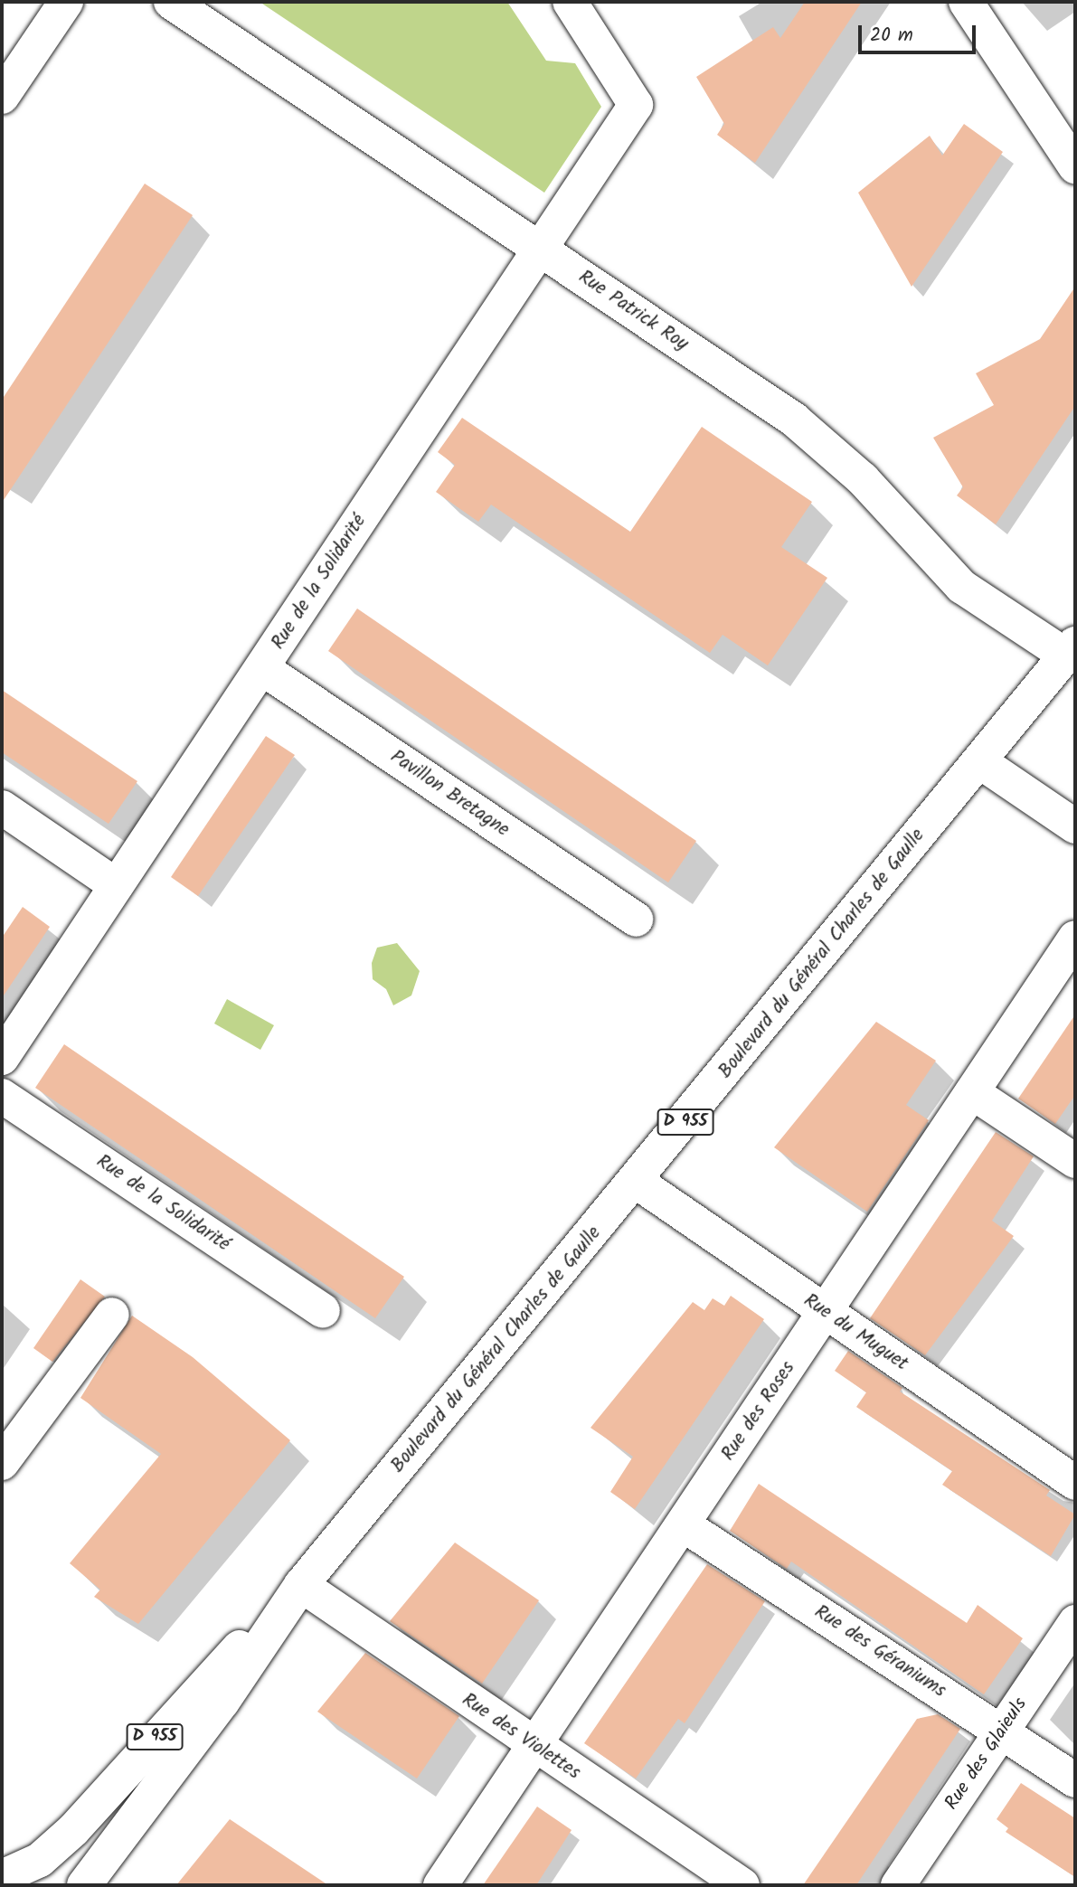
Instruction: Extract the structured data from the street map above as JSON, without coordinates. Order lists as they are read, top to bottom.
{
  "streets": {
    "street": [
      "Rue Patrick Roy",
      "Rue de la Solidarité",
      "Pavillon Bretagne",
      "Boulevard du Général Charles de Gaulle",
      "D 955",
      "Rue du Muguet",
      "Rue des Roses",
      "Rue des Géraniums",
      "Rue des Violettes",
      "Rue des Glaieuls"
    ]
  },
  "crossings": [
    ["Rue Patrick Roy", "Rue de la Solidarité"],
    ["Rue Patrick Roy", "Boulevard du Général Charles de Gaulle"],
    ["Rue de la Solidarité", "Pavillon Bretagne"],
    ["Boulevard du Général Charles de Gaulle", "Rue du Muguet"],
    ["Boulevard du Général Charles de Gaulle", "Rue des Violettes"],
    ["Rue du Muguet", "Rue des Roses"],
    ["Rue des Roses", "Rue des Géraniums"],
    ["Rue des Roses", "Rue des Violettes"],
    ["Rue des Géraniums", "Rue des Glaieuls"]
  ],
  "scale_bar": "20 m"
}
